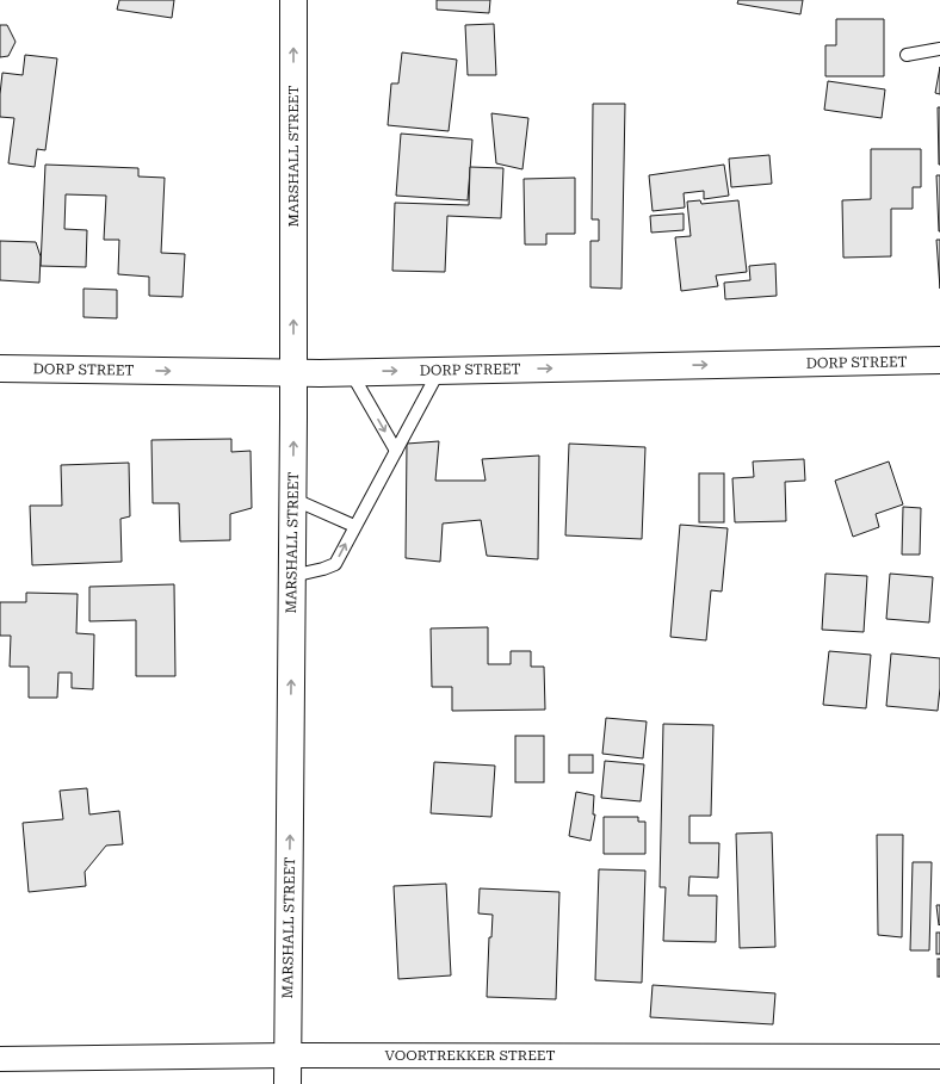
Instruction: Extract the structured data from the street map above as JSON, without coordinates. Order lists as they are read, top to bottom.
{
  "streets": {
    "street": ["MARSHALL STREET", "DORP STREET", "VOORTREKKER STREET"]
  },
  "crossings": [
    ["MARSHALL STREET", "DORP STREET"],
    ["MARSHALL STREET", "VOORTREKKER STREET"]
  ],
  "one_way": ["MARSHALL STREET", "DORP STREET"]
}
